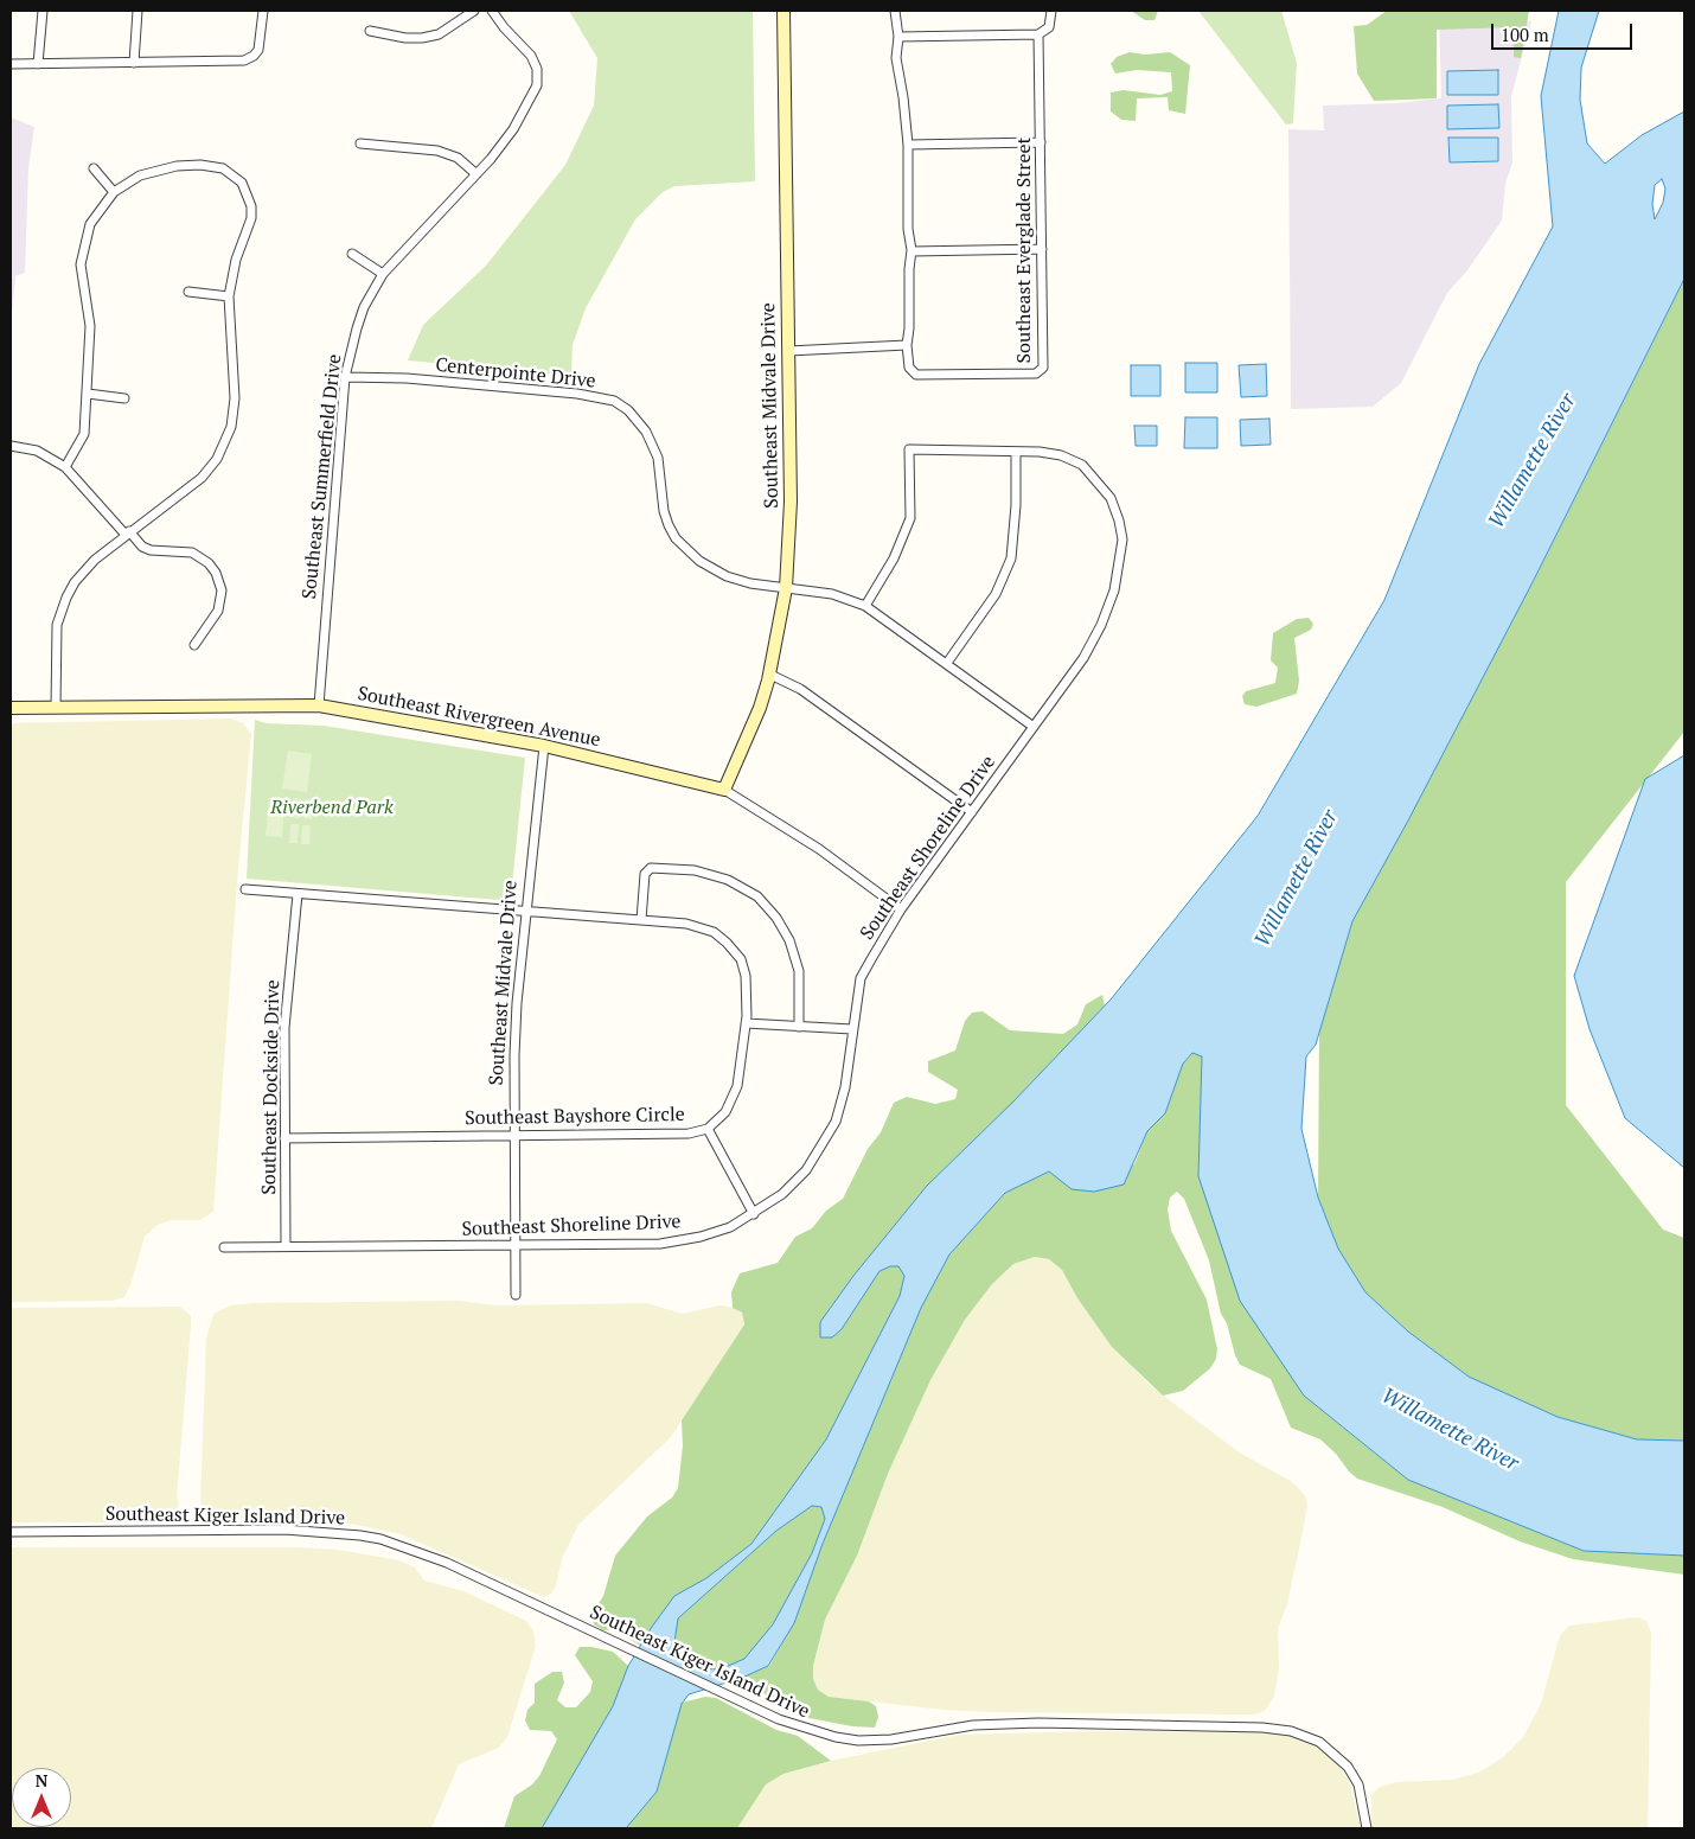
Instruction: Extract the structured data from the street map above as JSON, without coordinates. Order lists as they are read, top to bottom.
{
  "streets": {
    "street": [
      "Southeast Everglade Street",
      "Centerpointe Drive",
      "Southeast Midvale Drive",
      "Southeast Summerfield Drive",
      "Southeast Rivergreen Avenue",
      "Southeast Shoreline Drive",
      "Southeast Dockside Drive",
      "Southeast Bayshore Circle",
      "Southeast Kiger Island Drive"
    ]
  },
  "crossings": [
    ["Centerpointe Drive", "Southeast Midvale Drive"],
    ["Centerpointe Drive", "Southeast Summerfield Drive"],
    ["Centerpointe Drive", "Southeast Shoreline Drive"],
    ["Southeast Midvale Drive", "Southeast Rivergreen Avenue"],
    ["Southeast Midvale Drive", "Southeast Shoreline Drive"],
    ["Southeast Midvale Drive", "Southeast Bayshore Circle"],
    ["Southeast Summerfield Drive", "Southeast Rivergreen Avenue"],
    ["Southeast Rivergreen Avenue", "Southeast Shoreline Drive"],
    ["Southeast Shoreline Drive", "Southeast Dockside Drive"],
    ["Southeast Dockside Drive", "Southeast Bayshore Circle"]
  ],
  "water": ["Willamette River"],
  "parks": ["Riverbend Park"],
  "scale_bar": "100 m",
  "north": "top"
}
